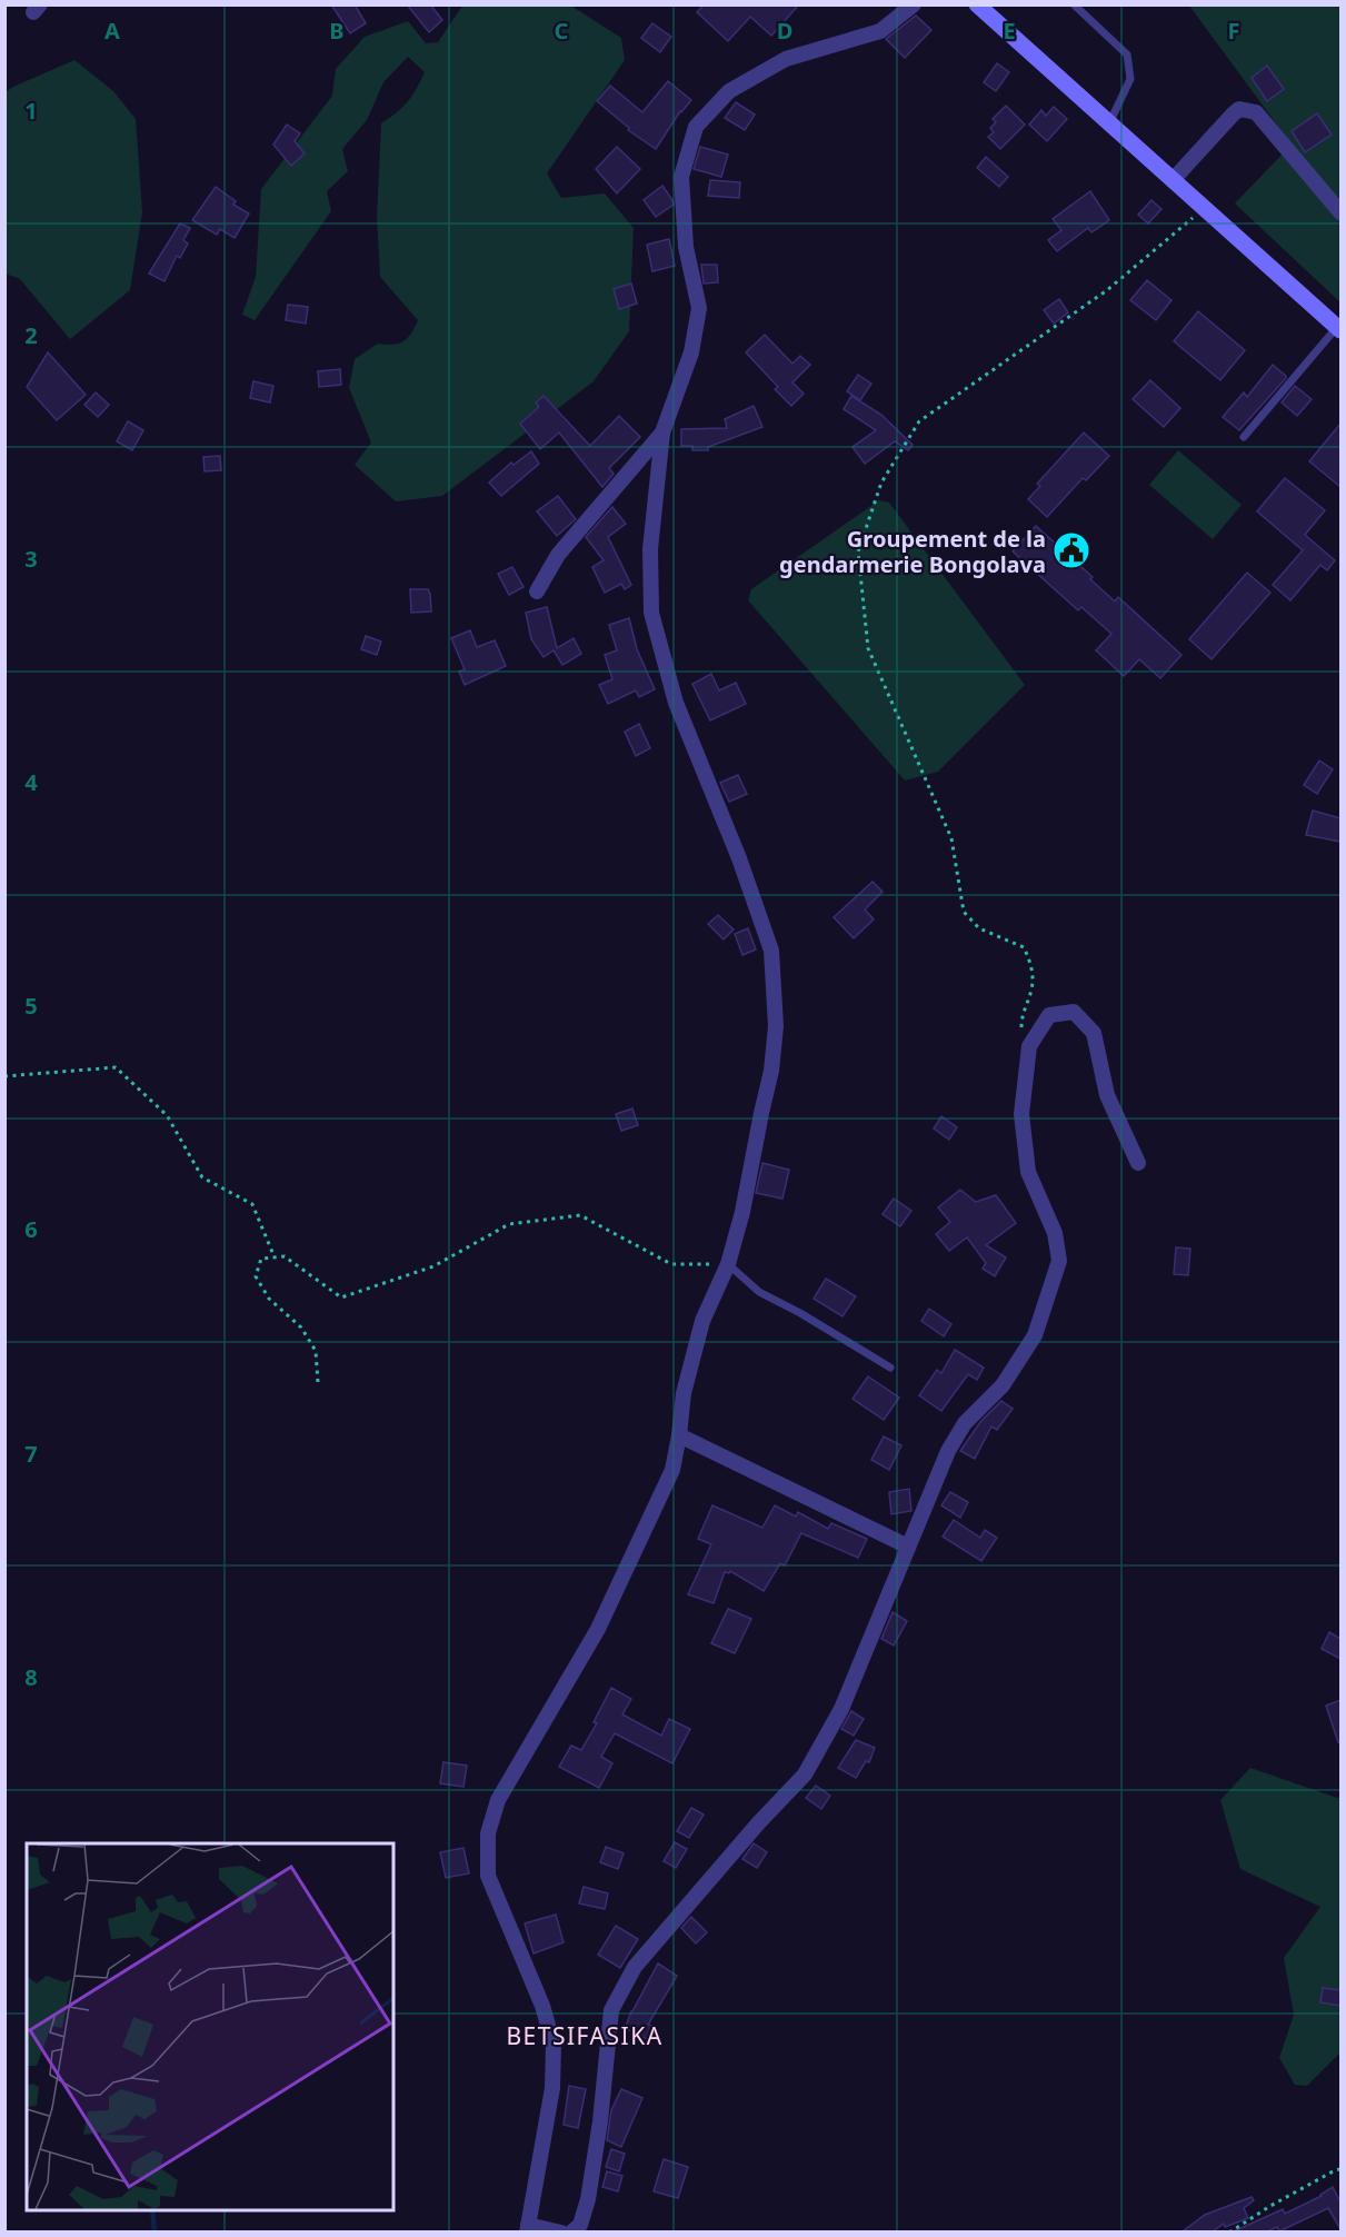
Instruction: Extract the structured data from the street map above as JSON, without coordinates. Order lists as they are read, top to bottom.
{
  "districts": ["BETSIFASIKA"],
  "places": {
    "public building": ["Groupement de la gendarmerie Bongolava"]
  },
  "grid": {
    "columns": [
      "A",
      "B",
      "C",
      "D",
      "E",
      "F"
    ],
    "rows": [
      "1",
      "2",
      "3",
      "4",
      "5",
      "6",
      "7",
      "8"
    ]
  }
}
